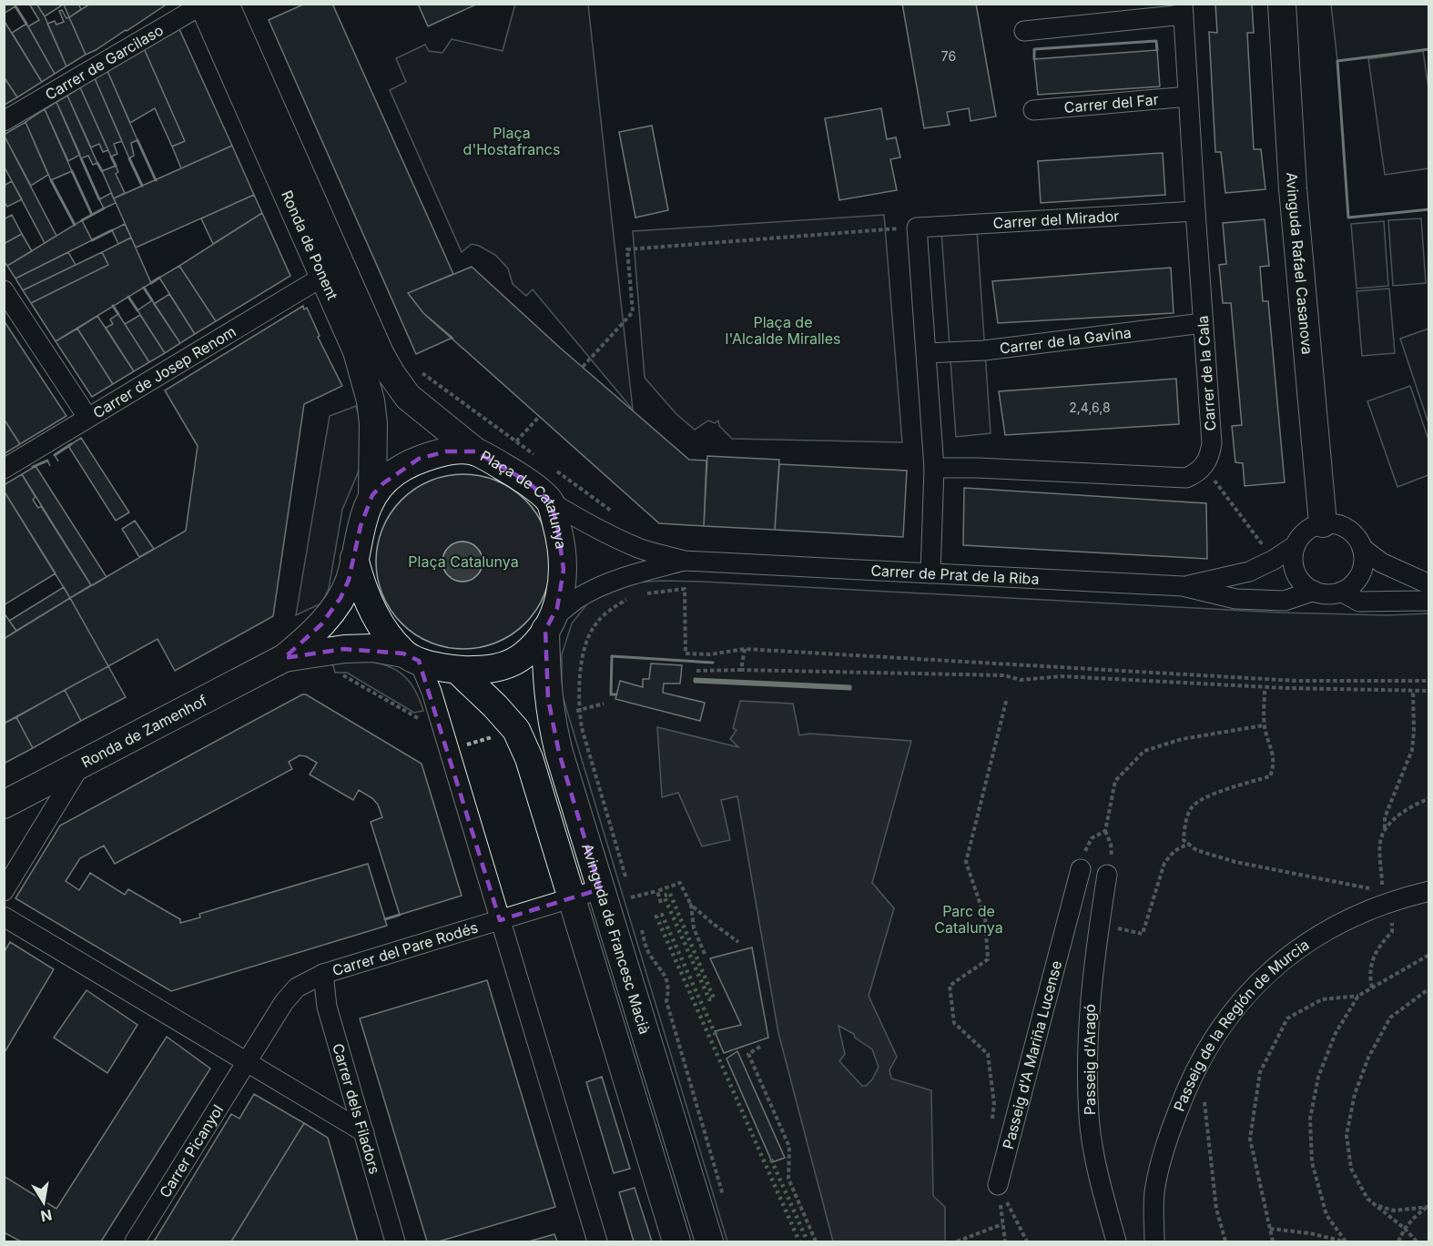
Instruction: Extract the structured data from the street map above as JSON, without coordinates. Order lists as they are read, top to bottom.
{
  "streets": {
    "main road": [
      "Ronda de Ponent",
      "Avinguda Rafael Casanova",
      "Plaça de Catalunya",
      "Ronda de Zamenhof",
      "Avinguda de Francesc Macià"
    ],
    "street": [
      "Carrer de Garcilaso",
      "Carrer del Far",
      "Carrer del Mirador",
      "Carrer de la Gavina",
      "Carrer de Josep Renom",
      "Carrer de la Cala",
      "Carrer de Prat de la Riba",
      "Carrer del Pare Rodés",
      "Passeig de la Región de Murcia",
      "Passeig d'A Mariña Lucense",
      "Passeig d'Aragó",
      "Carrer dels Filadors",
      "Carrer Picanyol"
    ]
  },
  "crossings": [
    ["Carrer de Garcilaso", "Ronda de Ponent"],
    ["Carrer del Far", "Carrer de la Cala"],
    ["Carrer del Mirador", "Carrer de la Cala"],
    ["Ronda de Ponent", "Carrer de Josep Renom"],
    ["Ronda de Ponent", "Plaça de Catalunya"],
    ["Avinguda Rafael Casanova", "Carrer de Prat de la Riba"],
    ["Carrer de la Gavina", "Carrer de la Cala"],
    ["Plaça de Catalunya", "Ronda de Zamenhof"],
    ["Plaça de Catalunya", "Avinguda de Francesc Macià"],
    ["Avinguda de Francesc Macià", "Carrer del Pare Rodés"],
    ["Carrer del Pare Rodés", "Carrer dels Filadors"],
    ["Carrer del Pare Rodés", "Carrer Picanyol"]
  ],
  "parks": [
    "Plaça d'Hostafrancs",
    "Plaça de l'Alcalde Miralles",
    "Plaça Catalunya",
    "Parc de Catalunya"
  ],
  "house_numbers": ["76", "2,4,6,8"],
  "north": "bottom"
}
